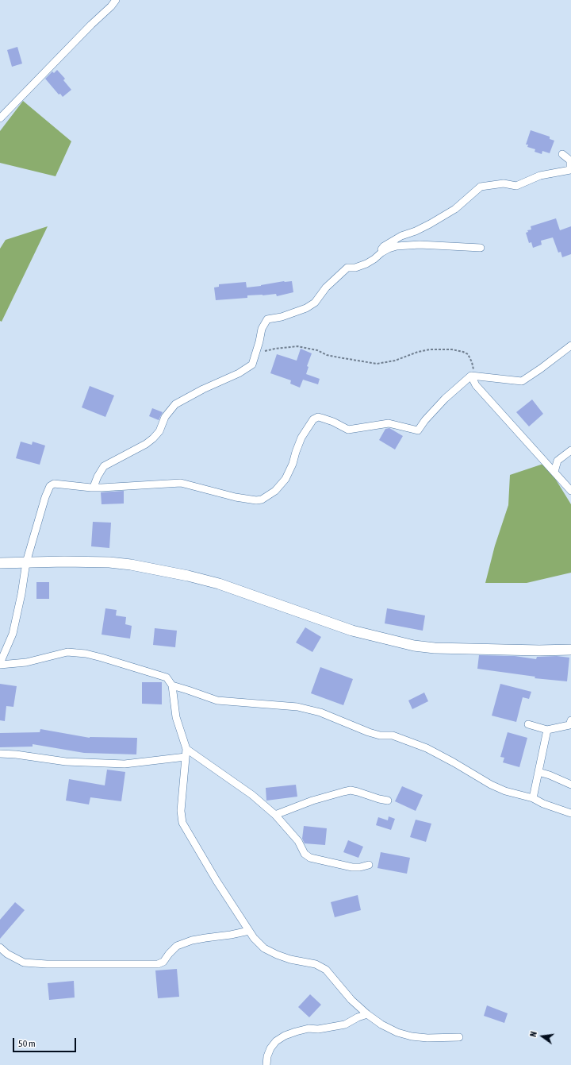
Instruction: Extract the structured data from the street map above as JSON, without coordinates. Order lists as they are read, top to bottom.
{
  "scale_bar": "50 m",
  "north": "left"
}
